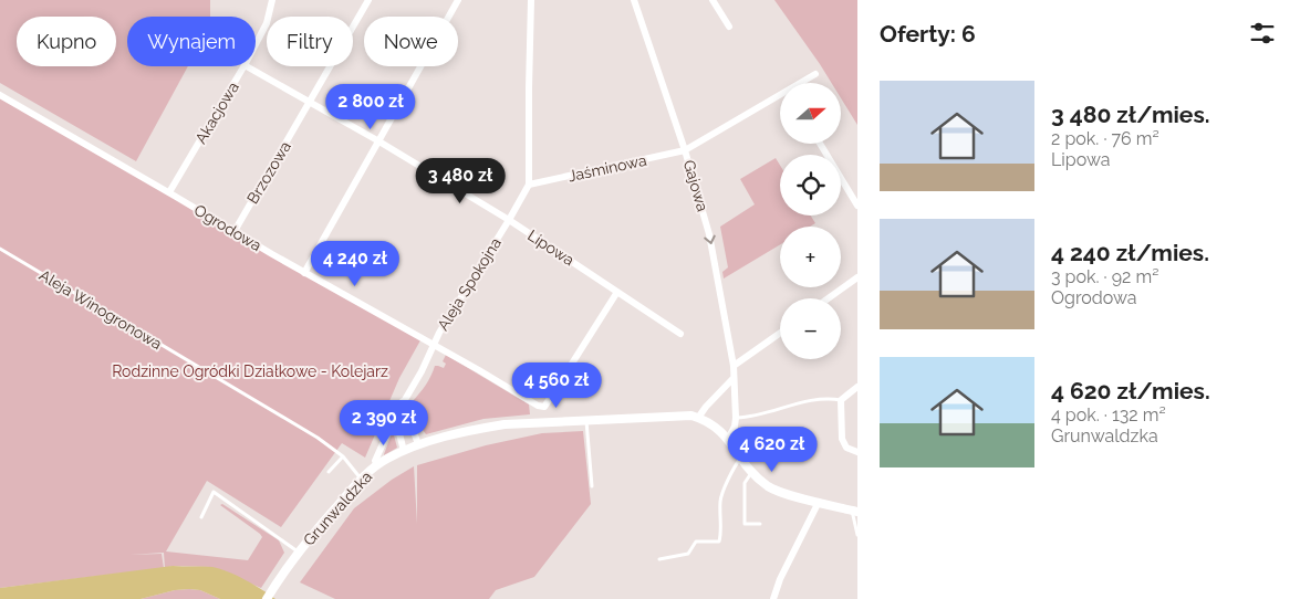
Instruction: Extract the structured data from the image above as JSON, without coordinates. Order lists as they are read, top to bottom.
{
  "streets": {
    "street": [
      "Akacjowa",
      "Jaśminowa",
      "Brzozowa",
      "Gajowa",
      "Ogrodowa",
      "Lipowa",
      "Aleja Spokojna",
      "Grunwaldzka"
    ],
    "lane": ["Aleja Winogronowa"]
  },
  "crossings": [
    ["Akacjowa", "Ogrodowa"],
    ["Akacjowa", "Lipowa"],
    ["Jaśminowa", "Gajowa"],
    ["Jaśminowa", "Aleja Spokojna"],
    ["Brzozowa", "Ogrodowa"],
    ["Brzozowa", "Lipowa"],
    ["Gajowa", "Grunwaldzka"],
    ["Ogrodowa", "Lipowa"],
    ["Ogrodowa", "Aleja Spokojna"],
    ["Lipowa", "Aleja Spokojna"],
    ["Aleja Spokojna", "Grunwaldzka"],
    ["Aleja Winogronowa", "Grunwaldzka"]
  ],
  "one_way": ["Gajowa"],
  "parks": ["Rodzinne Ogródki Działkowe - Kolejarz"],
  "north": "right",
  "page": {
    "heading": "Oferty: 6",
    "chip": [
      "Kupno",
      "Wynajem",
      "Filtry",
      "Nowe"
    ],
    "list": [
      {
        "name": "3 480 zł/mies.",
        "note": "2 pok. · 76 m² · Lipowa"
      },
      {
        "name": "4 240 zł/mies.",
        "note": "3 pok. · 92 m² · Ogrodowa"
      },
      {
        "name": "4 620 zł/mies.",
        "note": "4 pok. · 132 m² · Grunwaldzka"
      }
    ],
    "map_buttons": ["+", "−"],
    "price": [
      "2 800 zł",
      "3 480 zł",
      "4 240 zł",
      "4 560 zł",
      "2 390 zł",
      "4 620 zł"
    ]
  }
}
